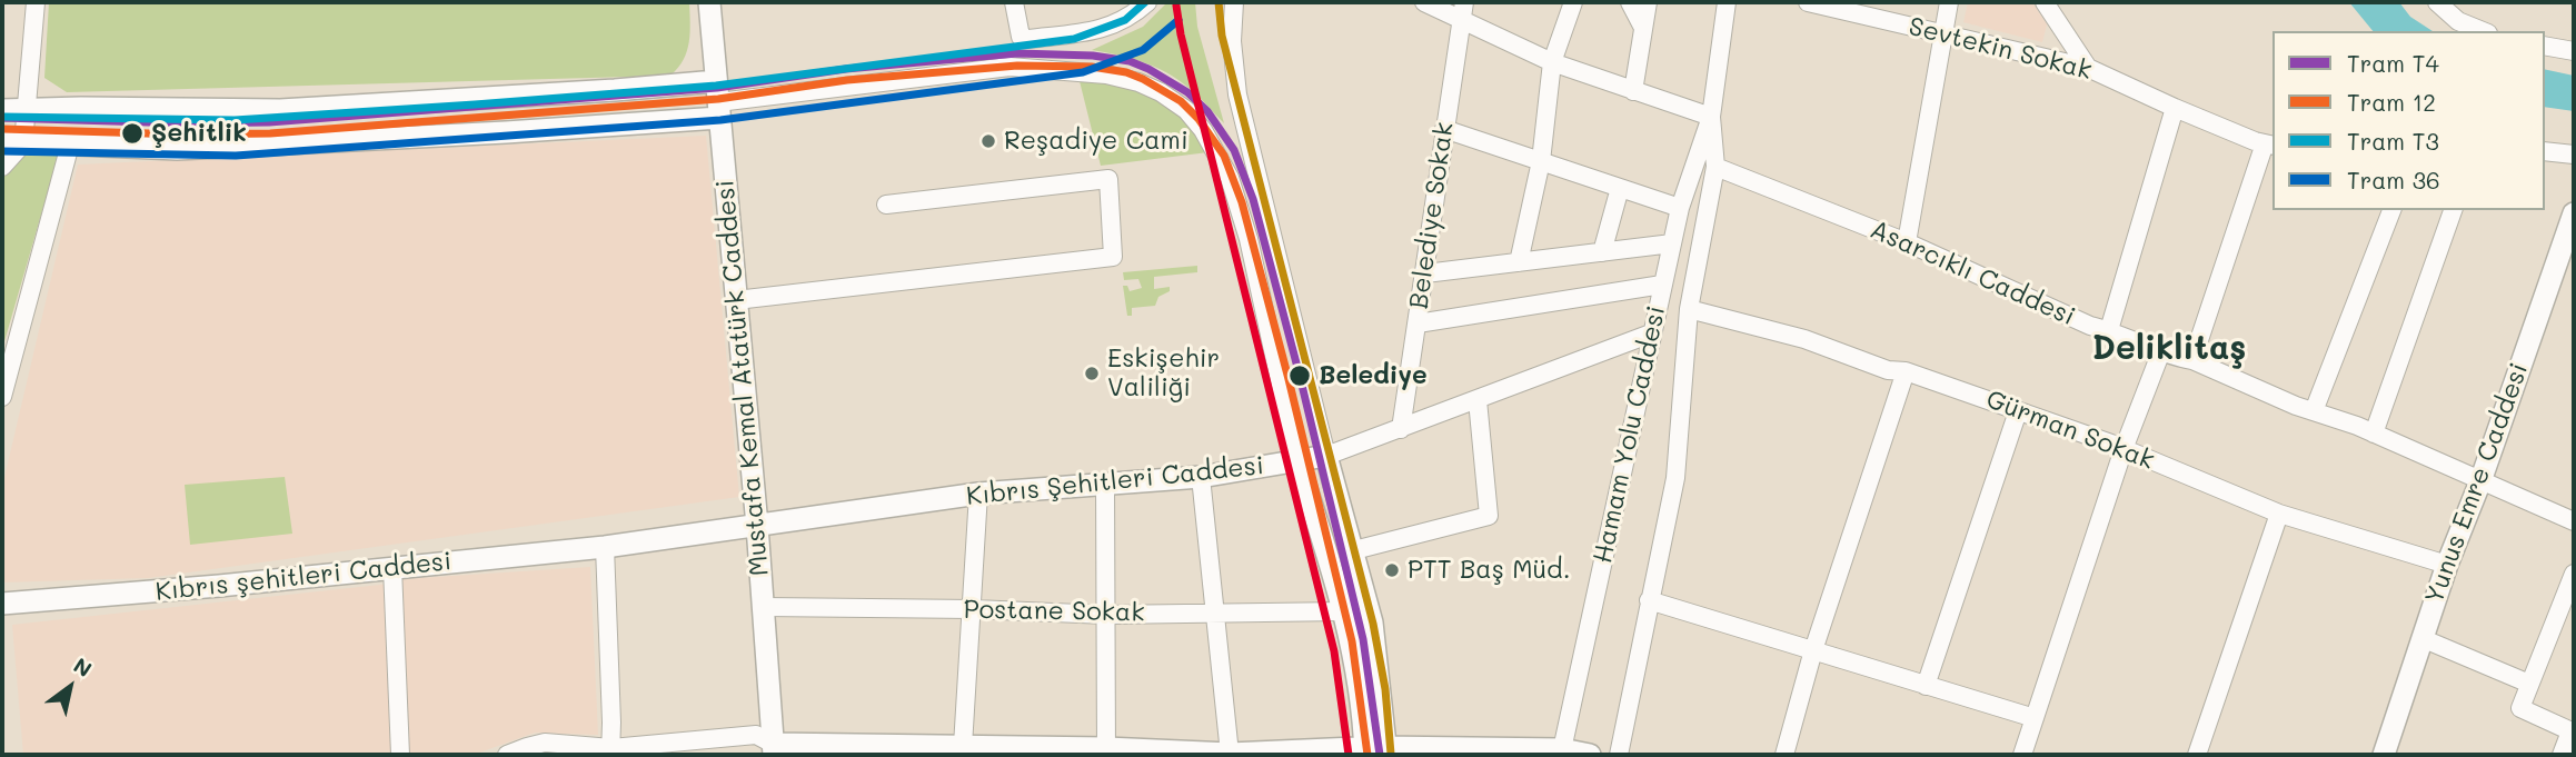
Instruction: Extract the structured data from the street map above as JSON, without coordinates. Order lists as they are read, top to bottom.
{
  "streets": {
    "main road": [
      "Mustafa Kemal Atatürk Caddesi",
      "Kıbrıs Şehitleri Caddesi",
      "Yunus Emre Caddesi",
      "Kıbrıs şehitleri Caddesi"
    ],
    "street": [
      "Sevtekin Sokak",
      "Belediye Sokak",
      "Asarcıklı Caddesi",
      "Gürman Sokak",
      "Hamam Yolu Caddesi",
      "Postane Sokak"
    ]
  },
  "crossings": [
    ["Belediye Sokak", "Kıbrıs Şehitleri Caddesi"],
    ["Asarcıklı Caddesi", "Hamam Yolu Caddesi"],
    ["Asarcıklı Caddesi", "Yunus Emre Caddesi"],
    ["Mustafa Kemal Atatürk Caddesi", "Kıbrıs Şehitleri Caddesi"],
    ["Mustafa Kemal Atatürk Caddesi", "Postane Sokak"],
    ["Gürman Sokak", "Hamam Yolu Caddesi"],
    ["Gürman Sokak", "Yunus Emre Caddesi"],
    ["Hamam Yolu Caddesi", "Kıbrıs Şehitleri Caddesi"],
    ["Kıbrıs Şehitleri Caddesi", "Kıbrıs şehitleri Caddesi"]
  ],
  "districts": ["Deliklitaş"],
  "places": [
    "Şehitlik",
    "Reşadiye Cami",
    "Eskişehir Valiliği",
    "Belediye",
    "PTT Baş Müd."
  ],
  "lines": [
    "tram line T3",
    "tram line 36",
    "tram line T4",
    "tram line 12"
  ],
  "legend": [
    "Tram T4",
    "Tram 12",
    "Tram T3",
    "Tram 36"
  ],
  "north": "top right"
}
